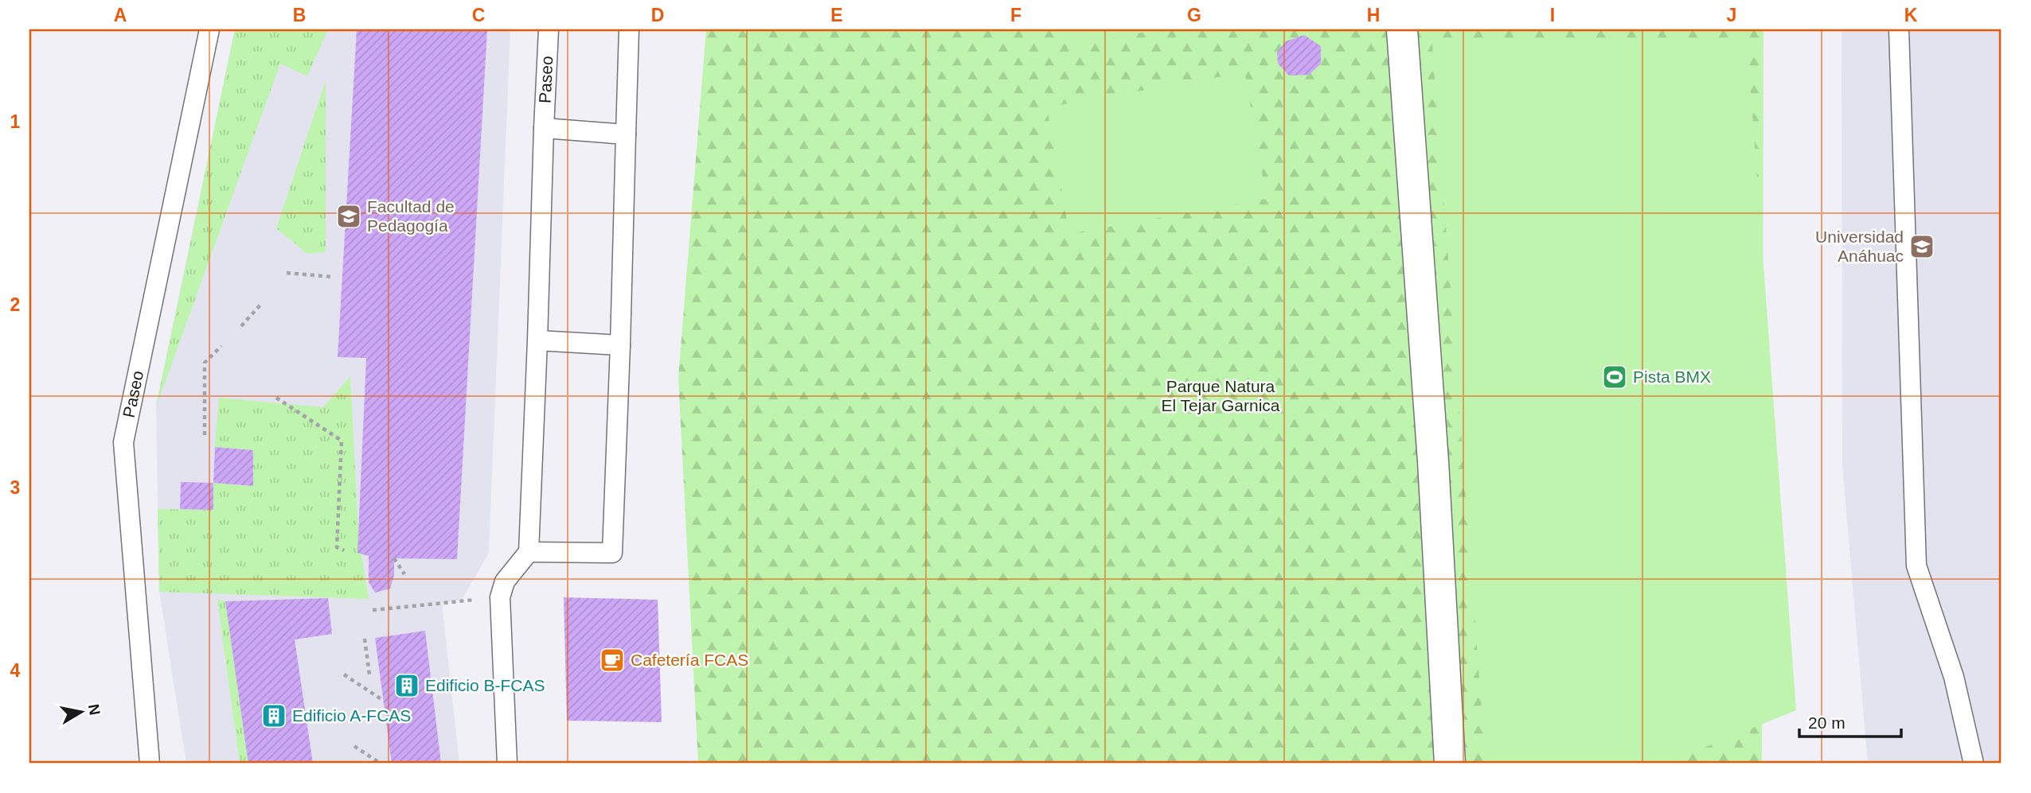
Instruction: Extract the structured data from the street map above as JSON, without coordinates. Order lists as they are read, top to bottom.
{
  "streets": {
    "lane": ["Paseo"]
  },
  "parks": ["Parque Natura El Tejar Garnica"],
  "places": {
    "school or university": ["Facultad de Pedagogía", "Universidad Anáhuac"],
    "sports": ["Pista BMX"],
    "cafe": ["Cafetería FCAS"],
    "building": ["Edificio B-FCAS", "Edificio A-FCAS"]
  },
  "scale_bar": "20 m",
  "north": "right",
  "grid": {
    "columns": [
      "A",
      "B",
      "C",
      "D",
      "E",
      "F",
      "G",
      "H",
      "I",
      "J",
      "K"
    ],
    "rows": [
      "1",
      "2",
      "3",
      "4"
    ]
  }
}
